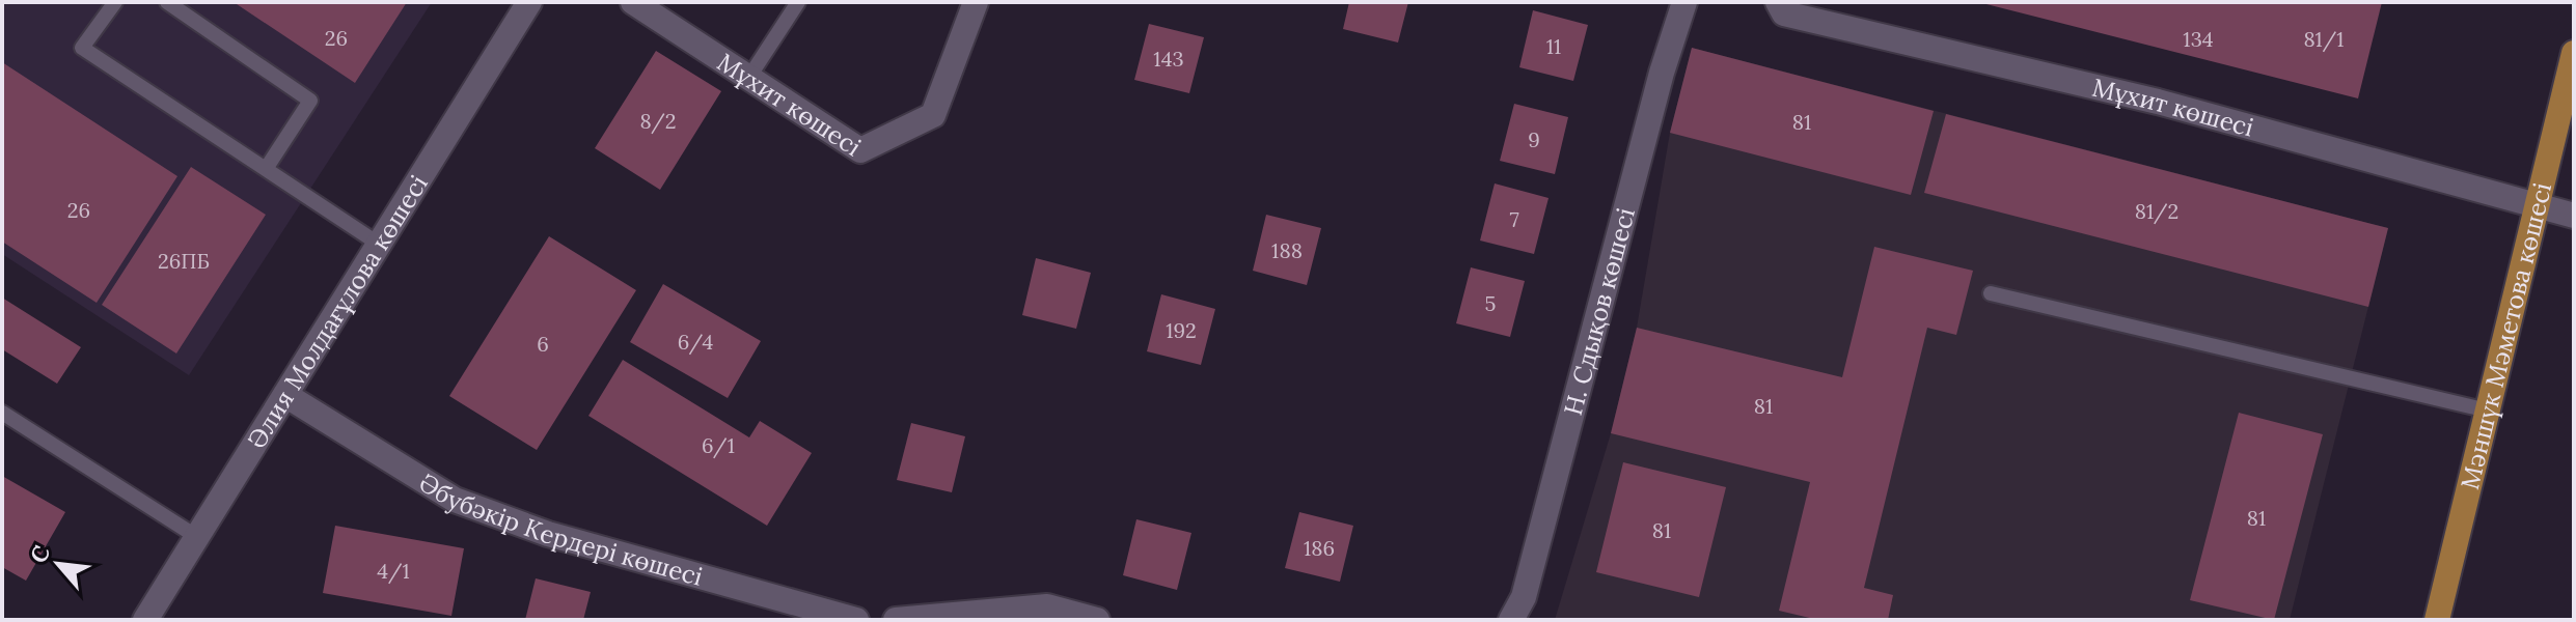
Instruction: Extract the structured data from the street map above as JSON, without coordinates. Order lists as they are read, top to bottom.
{
  "streets": {
    "main road": ["Мәншүк Мәметова көшесі"],
    "street": [
      "Мұхит көшесі",
      "Әлия Молдағұлова көшесі",
      "Н. Сдықов көшесі",
      "Әбубәкір Кердері көшесі"
    ]
  },
  "crossings": [
    ["Мұхит көшесі", "Мәншүк Мәметова көшесі"],
    ["Әлия Молдағұлова көшесі", "Әбубәкір Кердері көшесі"]
  ],
  "house_numbers": [
    "26",
    "134",
    "81/1",
    "11",
    "143",
    "8/2",
    "81",
    "9",
    "26",
    "81/2",
    "7",
    "188",
    "26ПБ",
    "5",
    "192",
    "6/4",
    "6",
    "81",
    "6/1",
    "81",
    "81",
    "186",
    "4/1"
  ],
  "north": "top left"
}
